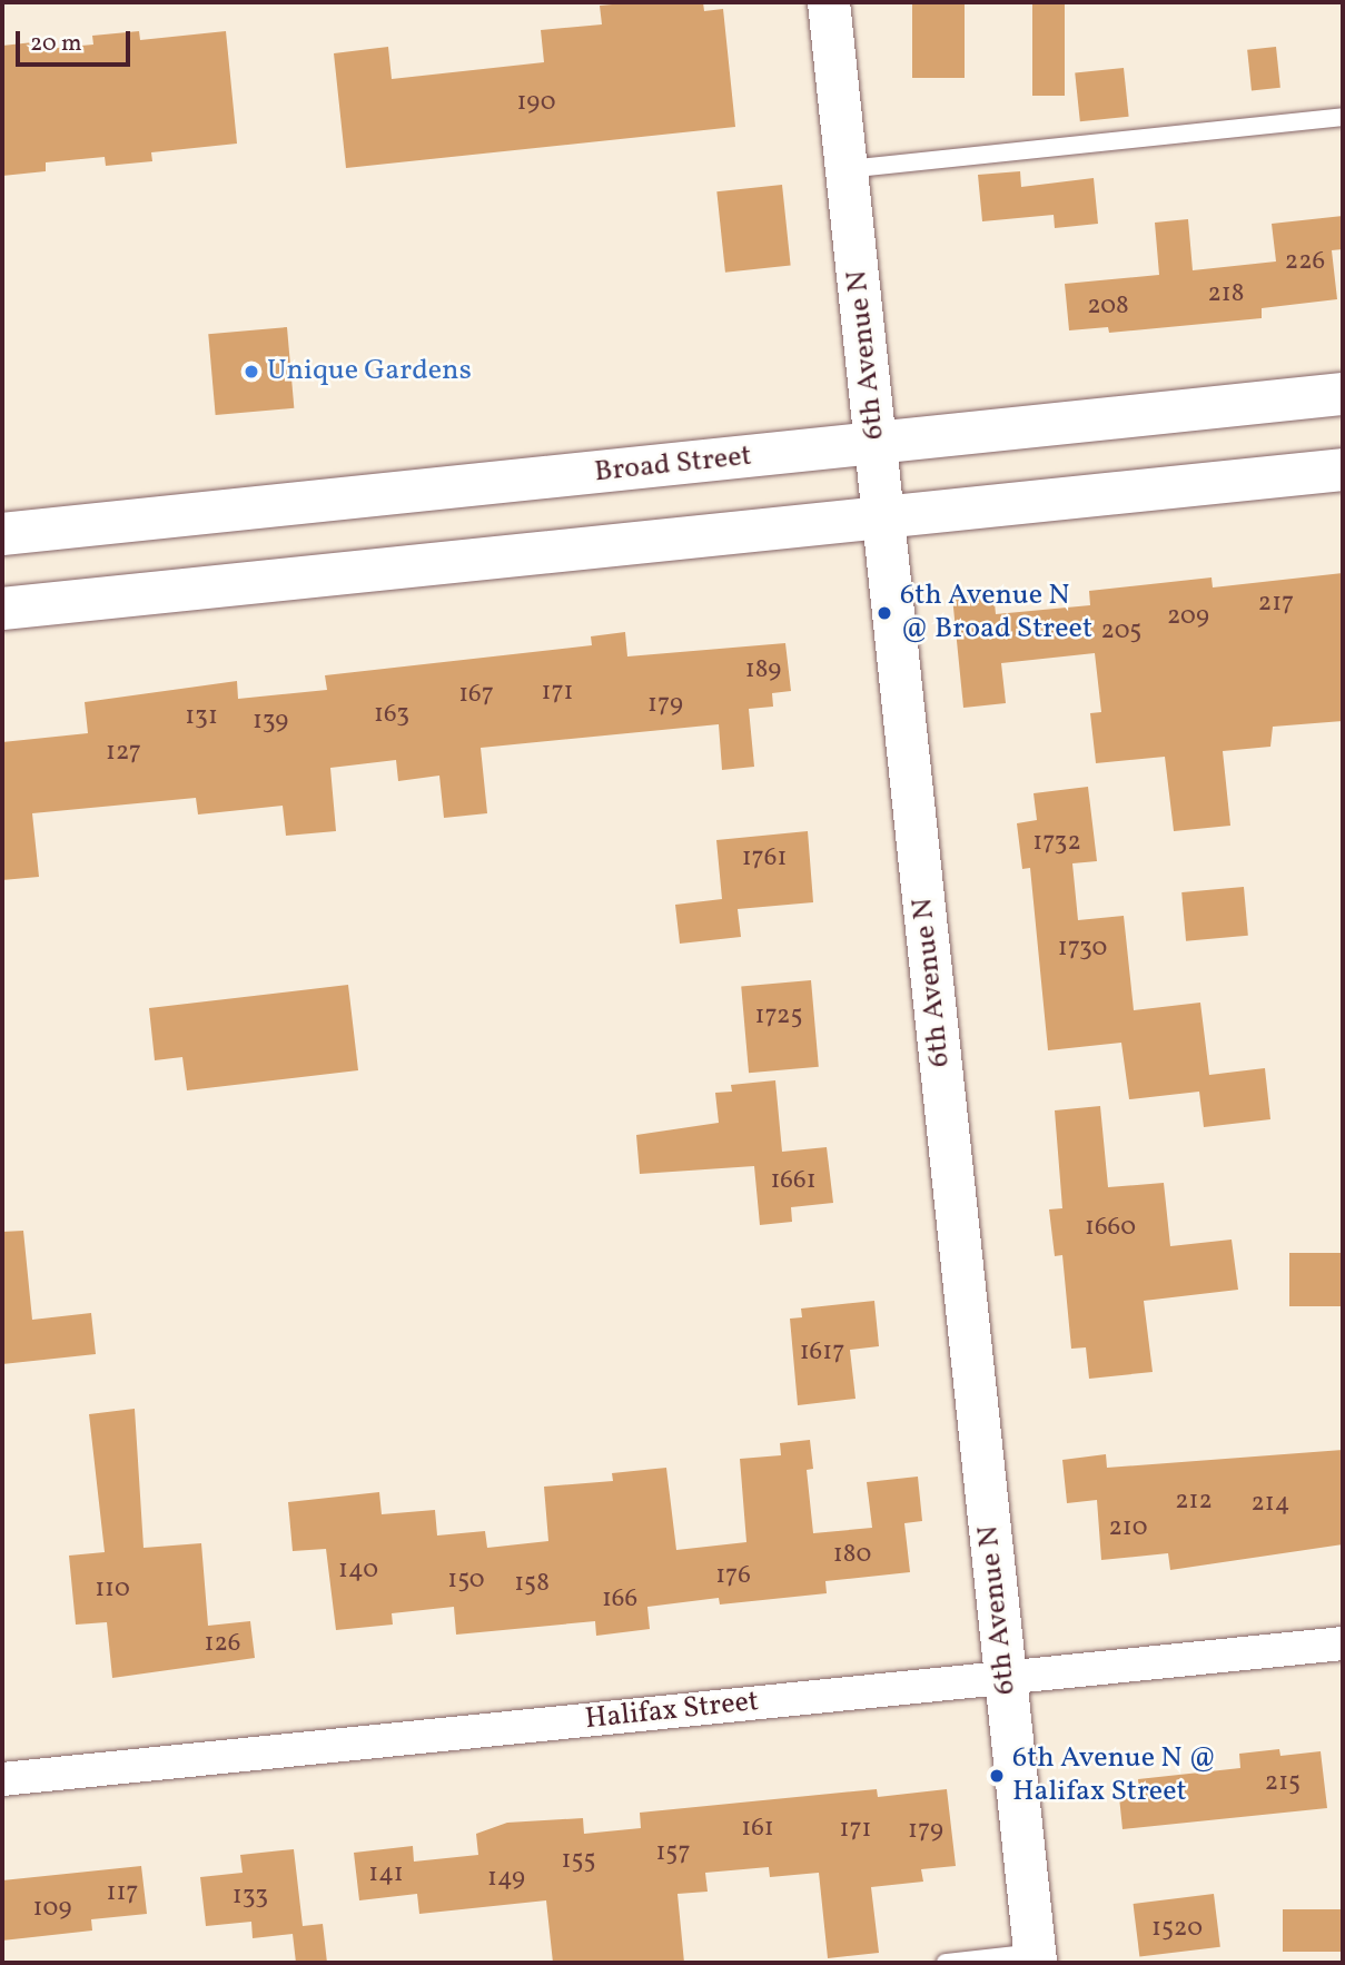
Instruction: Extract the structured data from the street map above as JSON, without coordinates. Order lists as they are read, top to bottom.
{
  "streets": {
    "main road": ["6th Avenue N", "Broad Street"],
    "street": ["Halifax Street"]
  },
  "crossings": [
    ["6th Avenue N", "Broad Street"],
    ["6th Avenue N", "Halifax Street"]
  ],
  "places": ["Unique Gardens", "6th Avenue N @ Broad Street", "6th Avenue N @ Halifax Street"],
  "house_numbers": [
    "190",
    "226",
    "218",
    "208",
    "217",
    "209",
    "205",
    "189",
    "171",
    "167",
    "179",
    "163",
    "131",
    "139",
    "127",
    "1732",
    "1761",
    "1730",
    "1725",
    "1661",
    "1660",
    "1617",
    "212",
    "214",
    "210",
    "180",
    "140",
    "176",
    "150",
    "158",
    "110",
    "166",
    "126",
    "215",
    "161",
    "171",
    "179",
    "157",
    "155",
    "141",
    "149",
    "117",
    "133",
    "109",
    "1520"
  ],
  "scale_bar": "20 m"
}
